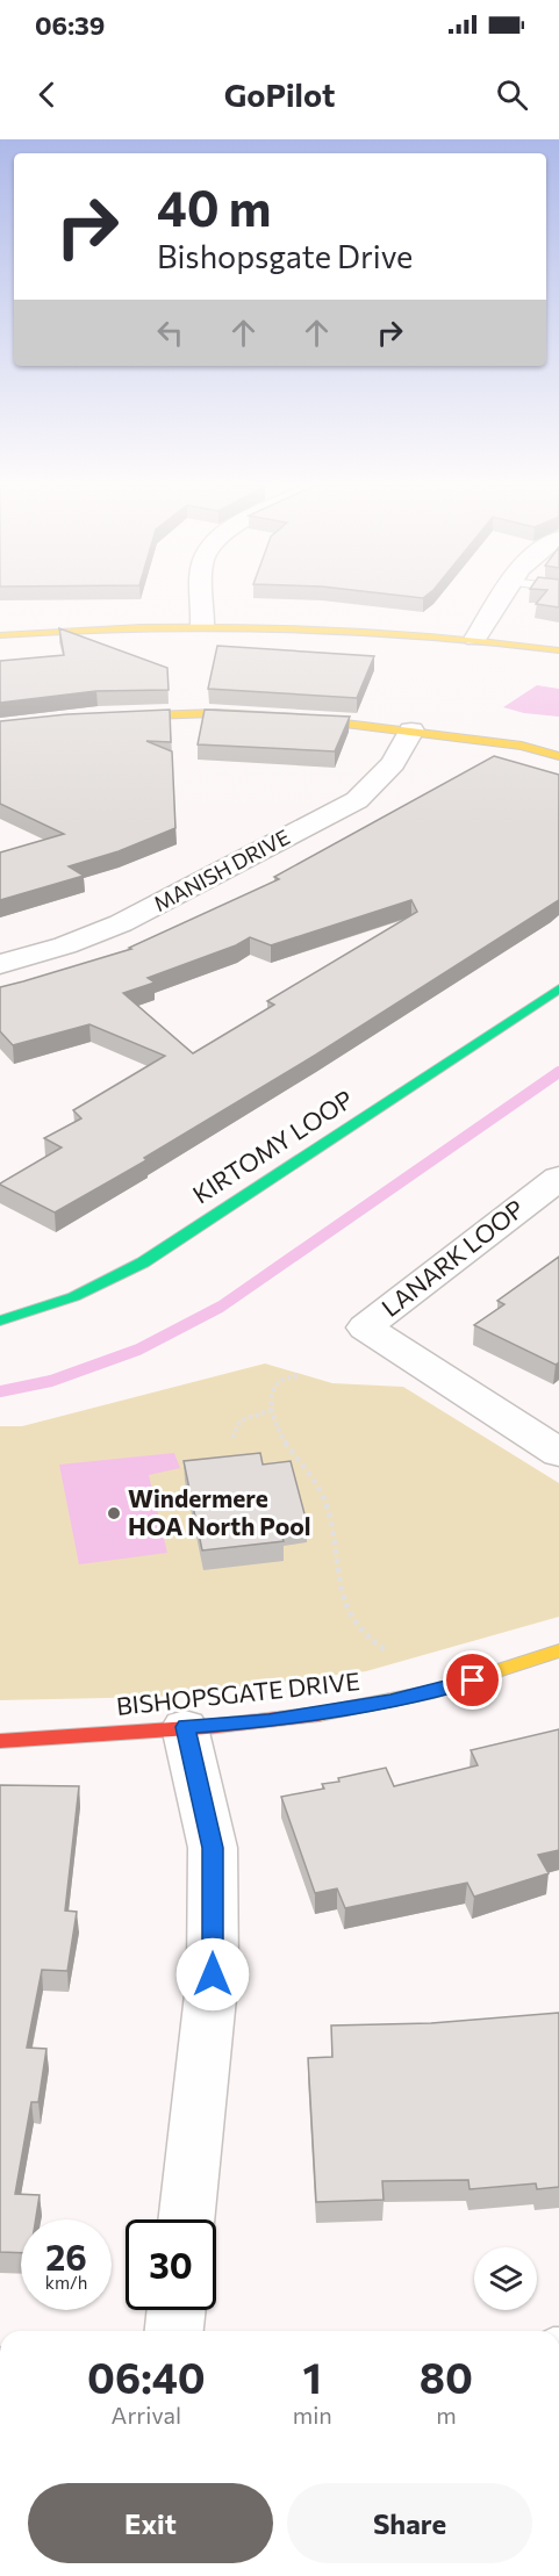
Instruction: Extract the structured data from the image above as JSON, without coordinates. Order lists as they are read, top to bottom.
{
  "streets": {
    "street": [
      "MANISH DRIVE",
      "KIRTOMY LOOP",
      "LANARK LOOP",
      "BISHOPSGATE DRIVE"
    ]
  },
  "places": ["Windermere HOA North Pool"],
  "page": {
    "status": "06:39",
    "header": "GoPilot",
    "turn": ["40 m", "Bishopsgate Drive"],
    "speed": "26 km/h",
    "limit": "30",
    "eta": [
      "06:40",
      "Arrival",
      "1",
      "min",
      "80",
      "m"
    ],
    "buttons": ["Exit", "Share"]
  }
}
